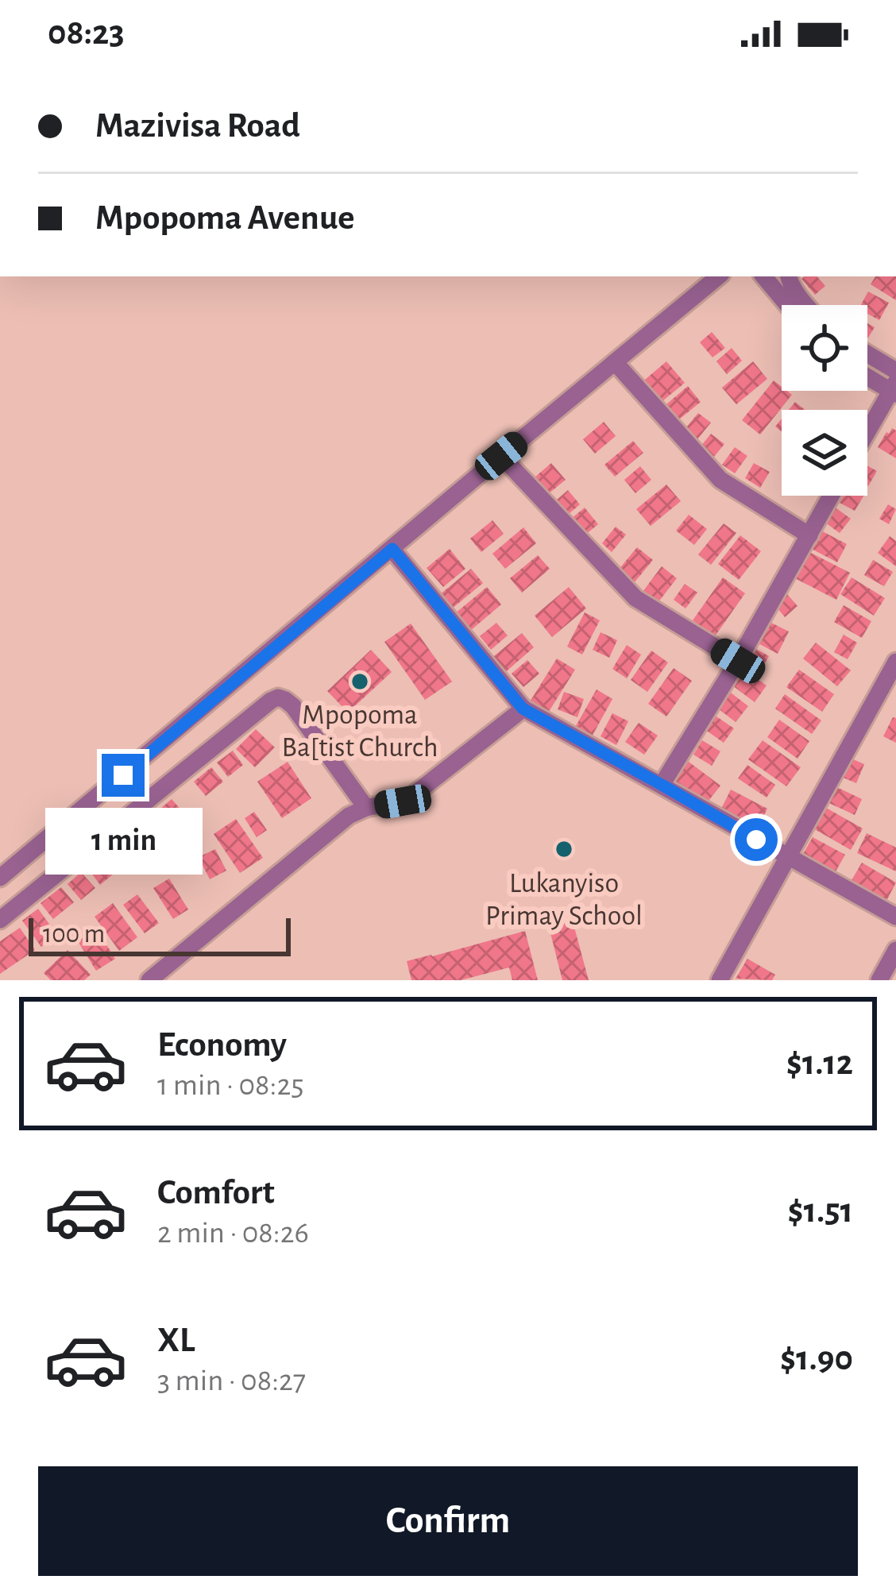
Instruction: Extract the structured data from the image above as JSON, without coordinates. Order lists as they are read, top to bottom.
{
  "places": ["Mpopoma Ba[tist Church", "Lukanyiso Primay School"],
  "scale_bar": "100 m",
  "page": {
    "status": "08:23",
    "banner": ["Mazivisa Road", "Mpopoma Avenue"],
    "bubble": "1 min",
    "scale": "100 m",
    "list": [
      {
        "name": "Economy",
        "note": "1 min · 08:25",
        "value": "$1.12"
      },
      {
        "name": "Comfort",
        "note": "2 min · 08:26",
        "value": "$1.51"
      },
      {
        "name": "XL",
        "note": "3 min · 08:27",
        "value": "$1.90"
      }
    ],
    "buttons": "Confirm"
  }
}
